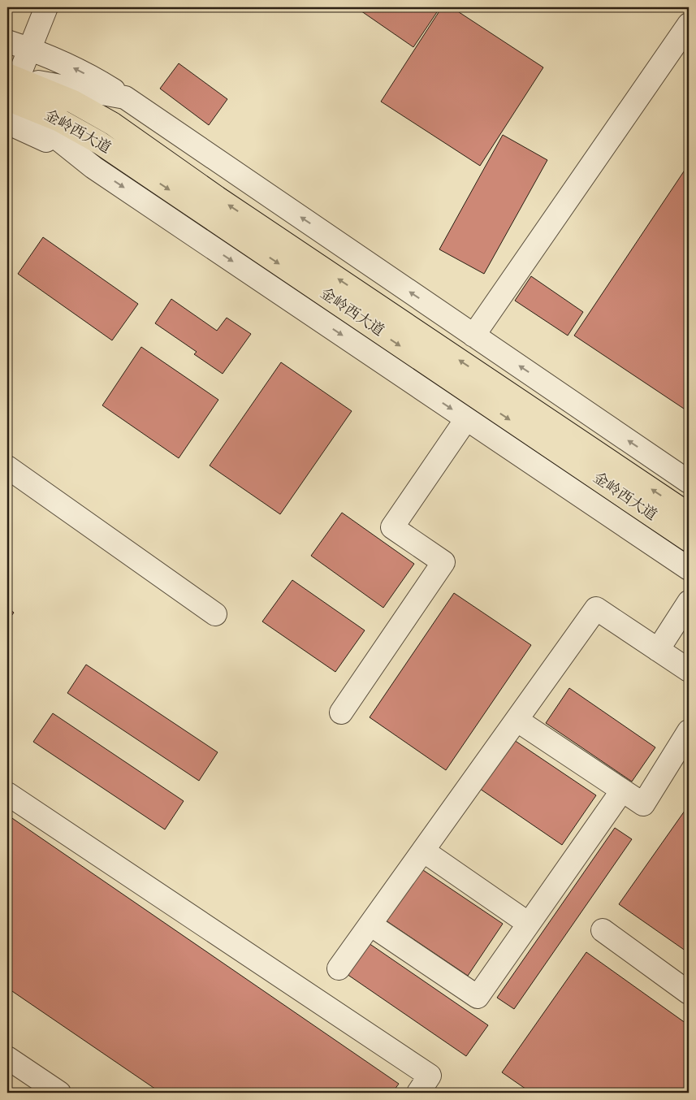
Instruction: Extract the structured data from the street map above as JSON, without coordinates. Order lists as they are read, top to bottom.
{
  "streets": {
    "main road": ["金岭西大道"]
  }
}
